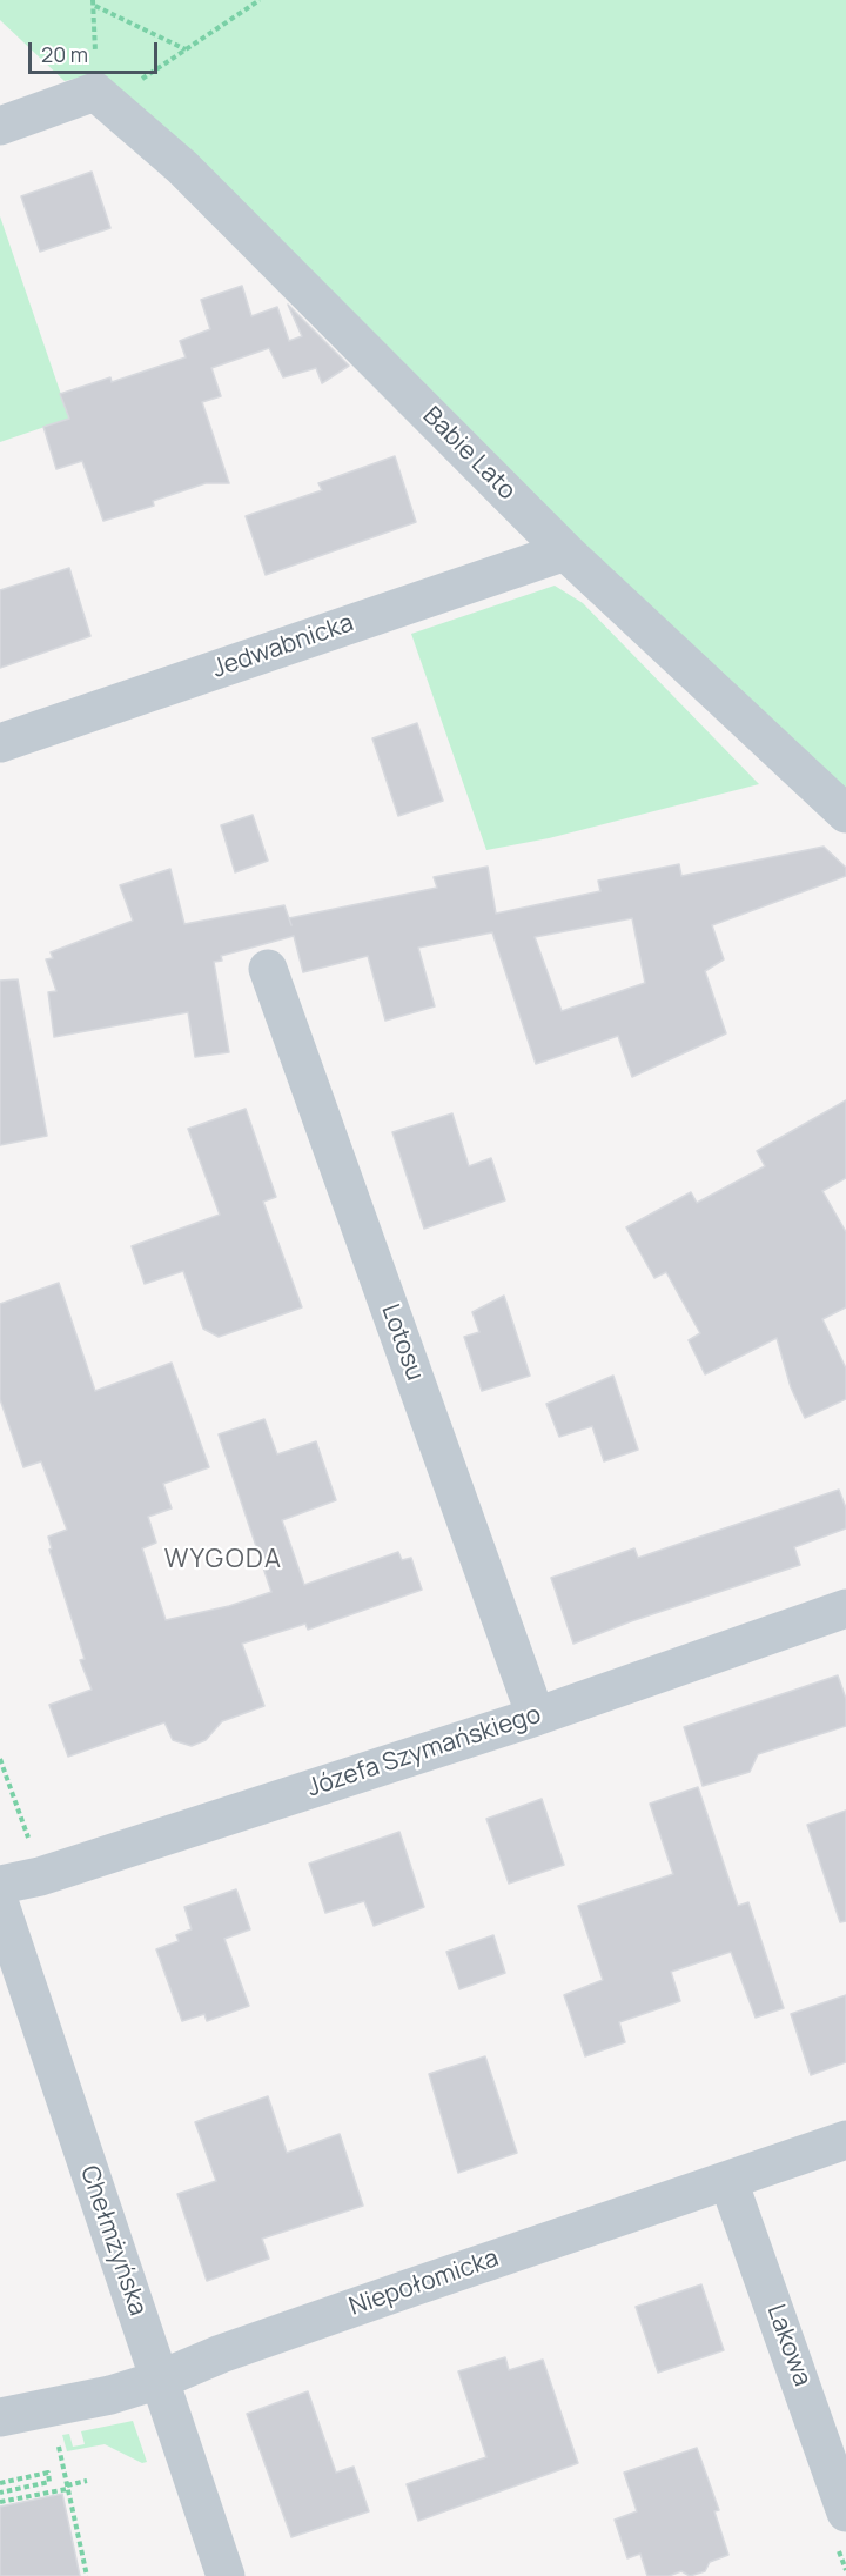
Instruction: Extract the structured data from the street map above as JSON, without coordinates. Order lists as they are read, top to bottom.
{
  "streets": {
    "street": [
      "Babie Lato",
      "Jedwabnicka",
      "Lotosu",
      "Józefa Szymańskiego",
      "Chełmżyńska",
      "Niepołomicka",
      "Lakowa"
    ]
  },
  "crossings": [
    ["Babie Lato", "Jedwabnicka"],
    ["Lotosu", "Józefa Szymańskiego"],
    ["Chełmżyńska", "Niepołomicka"],
    ["Niepołomicka", "Lakowa"]
  ],
  "districts": ["WYGODA"],
  "scale_bar": "20 m"
}
